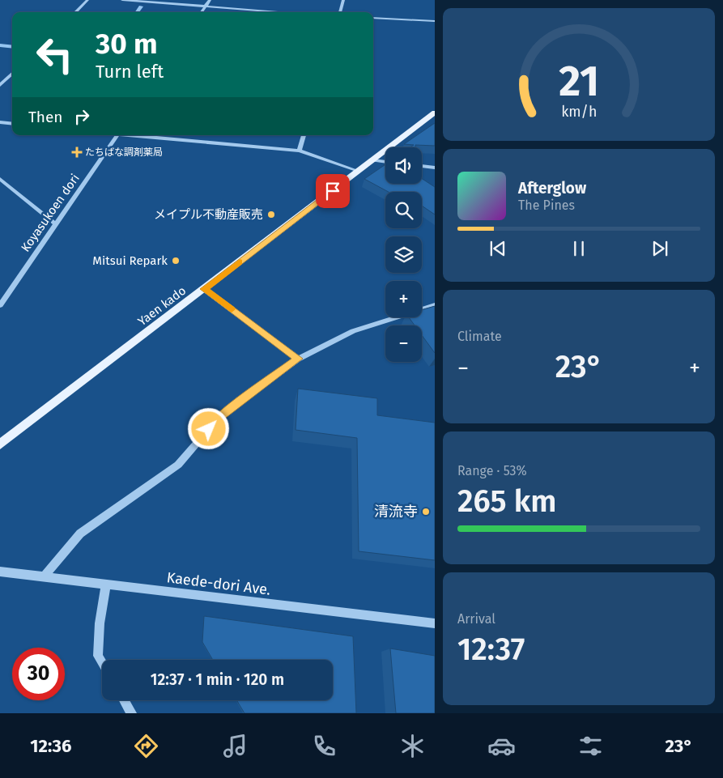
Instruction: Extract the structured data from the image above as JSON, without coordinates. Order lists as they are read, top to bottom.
{
  "streets": {
    "main road": ["Yaen kado"],
    "street": ["Koyasukoen dori", "Kaede-dori Ave."]
  },
  "places": {
    "health": ["たちばな調剤薬局"],
    "other": ["メイプル不動産販売", "Mitsui Repark", "清流寺"]
  },
  "page": {
    "turn": ["30 m", "Turn left"],
    "then": "Then",
    "map_buttons": ["+", "−"],
    "song": ["Afterglow", "The Pines"],
    "tile": [
      "Climate",
      ["Range · 53%", "265 km"],
      ["Arrival", "12:37"]
    ],
    "heat": ["−", "23°", "+"],
    "limit": "30",
    "trip": "12:37 · 1 min · 120 m",
    "tabs": ["12:36", "23°"],
    "gauge": ["21", "km/h"]
  }
}
